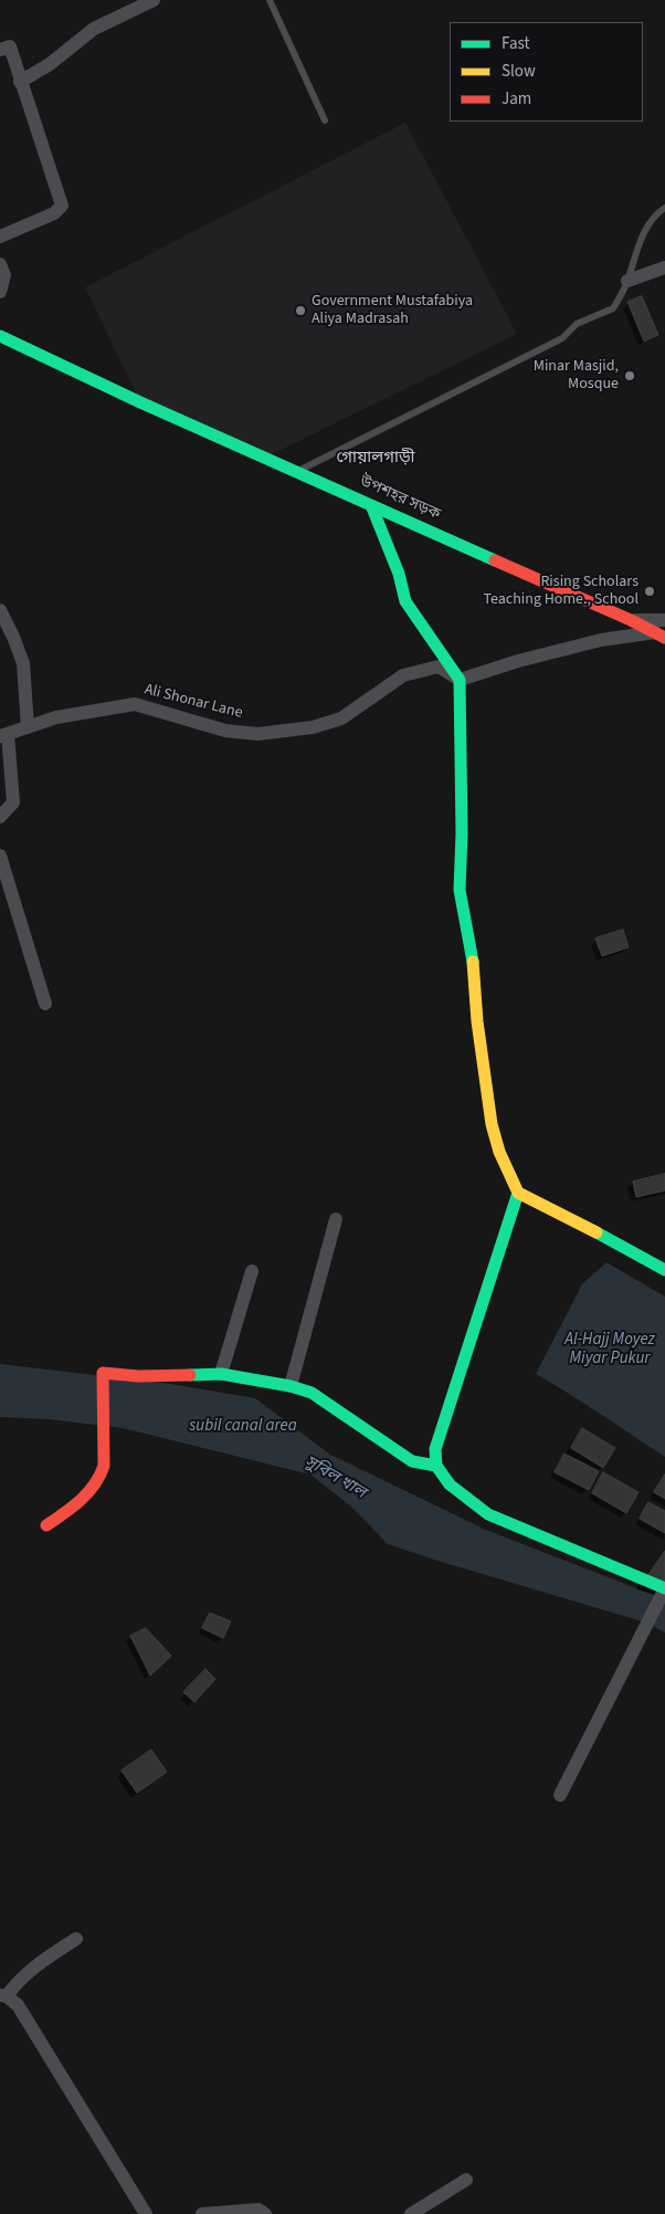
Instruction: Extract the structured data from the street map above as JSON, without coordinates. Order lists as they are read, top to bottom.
{
  "streets": {
    "street": ["উপশহর সড়ক", "Ali Shonar Lane"]
  },
  "districts": ["গোয়ালগাড়ী"],
  "water": ["Al-Hajj Moyez Miyar Pukur", "subil canal area", "সুবিল খাল"],
  "places": ["Government Mustafabiya Aliya Madrasah", "Minar Masjid, Mosque", "Rising Scholars Teaching Home., School"],
  "legend": ["Fast", "Slow", "Jam"]
}
